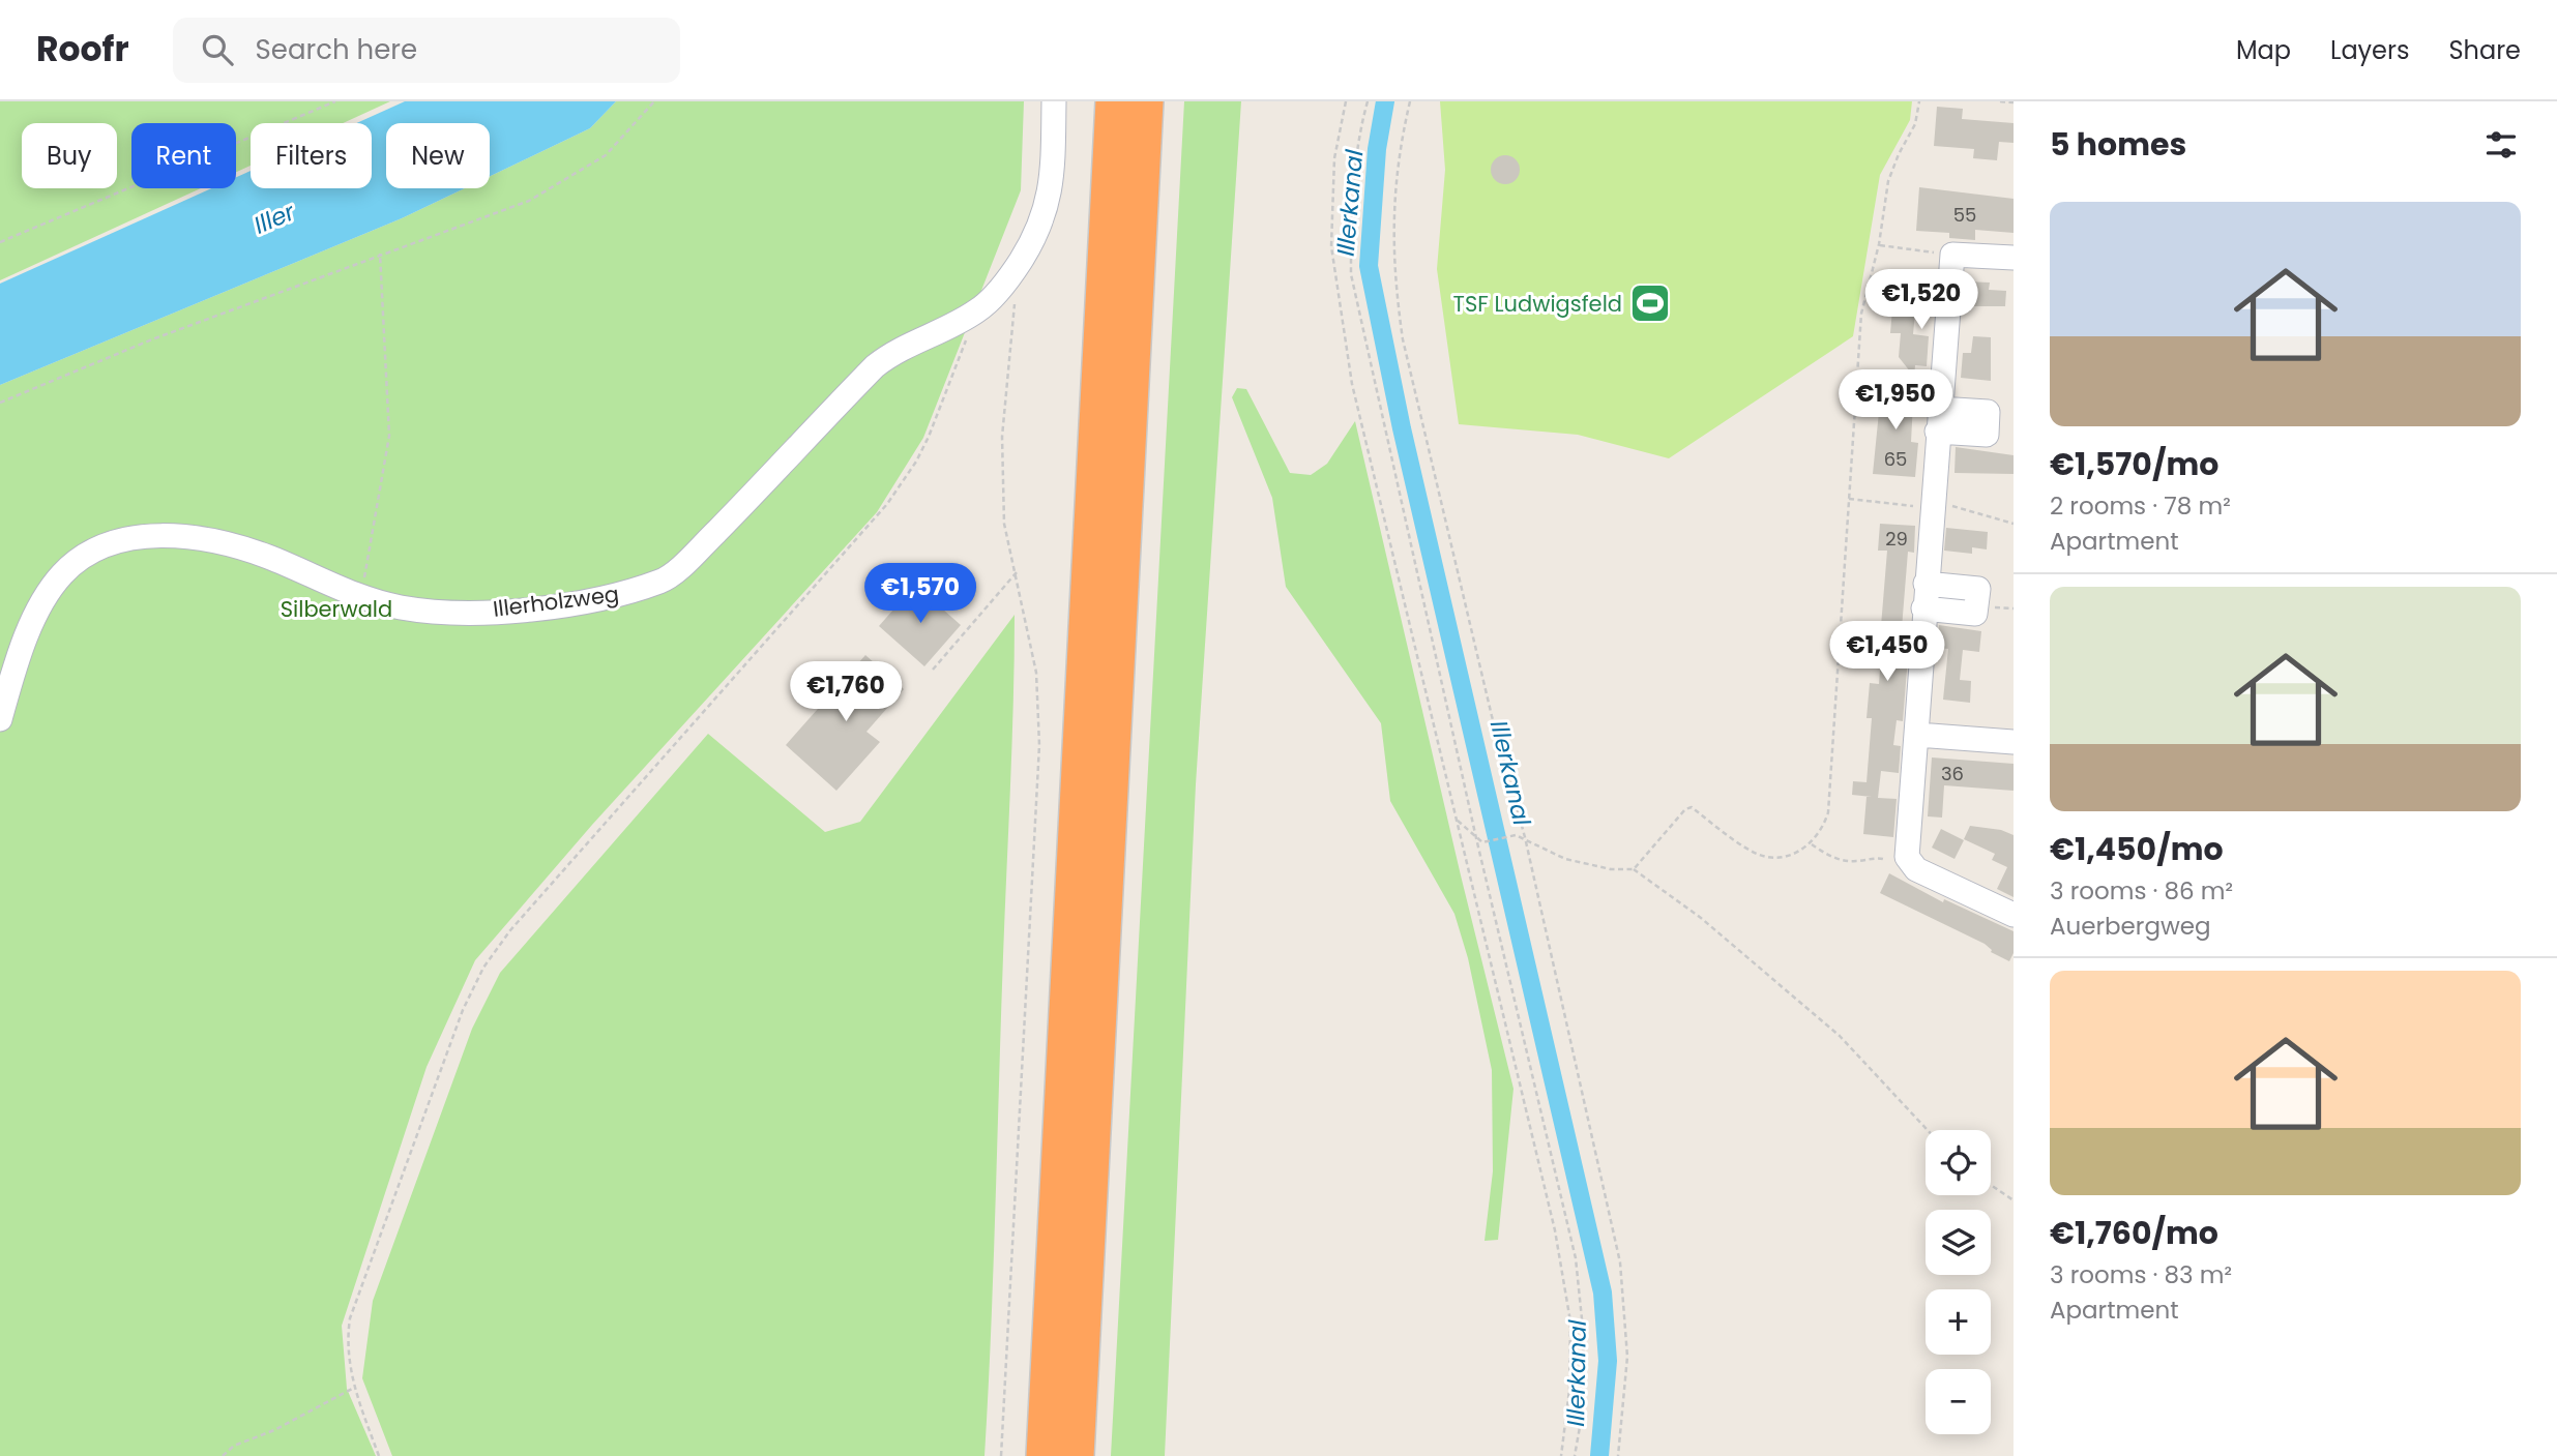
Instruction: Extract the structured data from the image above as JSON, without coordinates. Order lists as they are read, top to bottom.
{
  "streets": {
    "street": ["Illerholzweg"]
  },
  "water": ["Illerkanal", "Iller"],
  "parks": ["Silberwald"],
  "places": {
    "sports": ["TSF Ludwigsfeld"]
  },
  "house_numbers": [
    "55",
    "65",
    "29",
    "36"
  ],
  "page": {
    "header": "Roofr",
    "search": "Search here",
    "nav": ["Map", "Layers", "Share"],
    "heading": "5 homes",
    "chip": [
      "Buy",
      "Rent",
      "Filters",
      "New"
    ],
    "list": [
      {
        "name": "€1,570/mo",
        "note": "2 rooms · 78 m² · Apartment"
      },
      {
        "name": "€1,450/mo",
        "note": "3 rooms · 86 m² · Auerbergweg"
      },
      {
        "name": "€1,760/mo",
        "note": "3 rooms · 83 m² · Apartment"
      }
    ],
    "price": [
      "€1,520",
      "€1,950",
      "€1,570",
      "€1,450",
      "€1,760"
    ],
    "map_buttons": ["+", "−"]
  }
}
